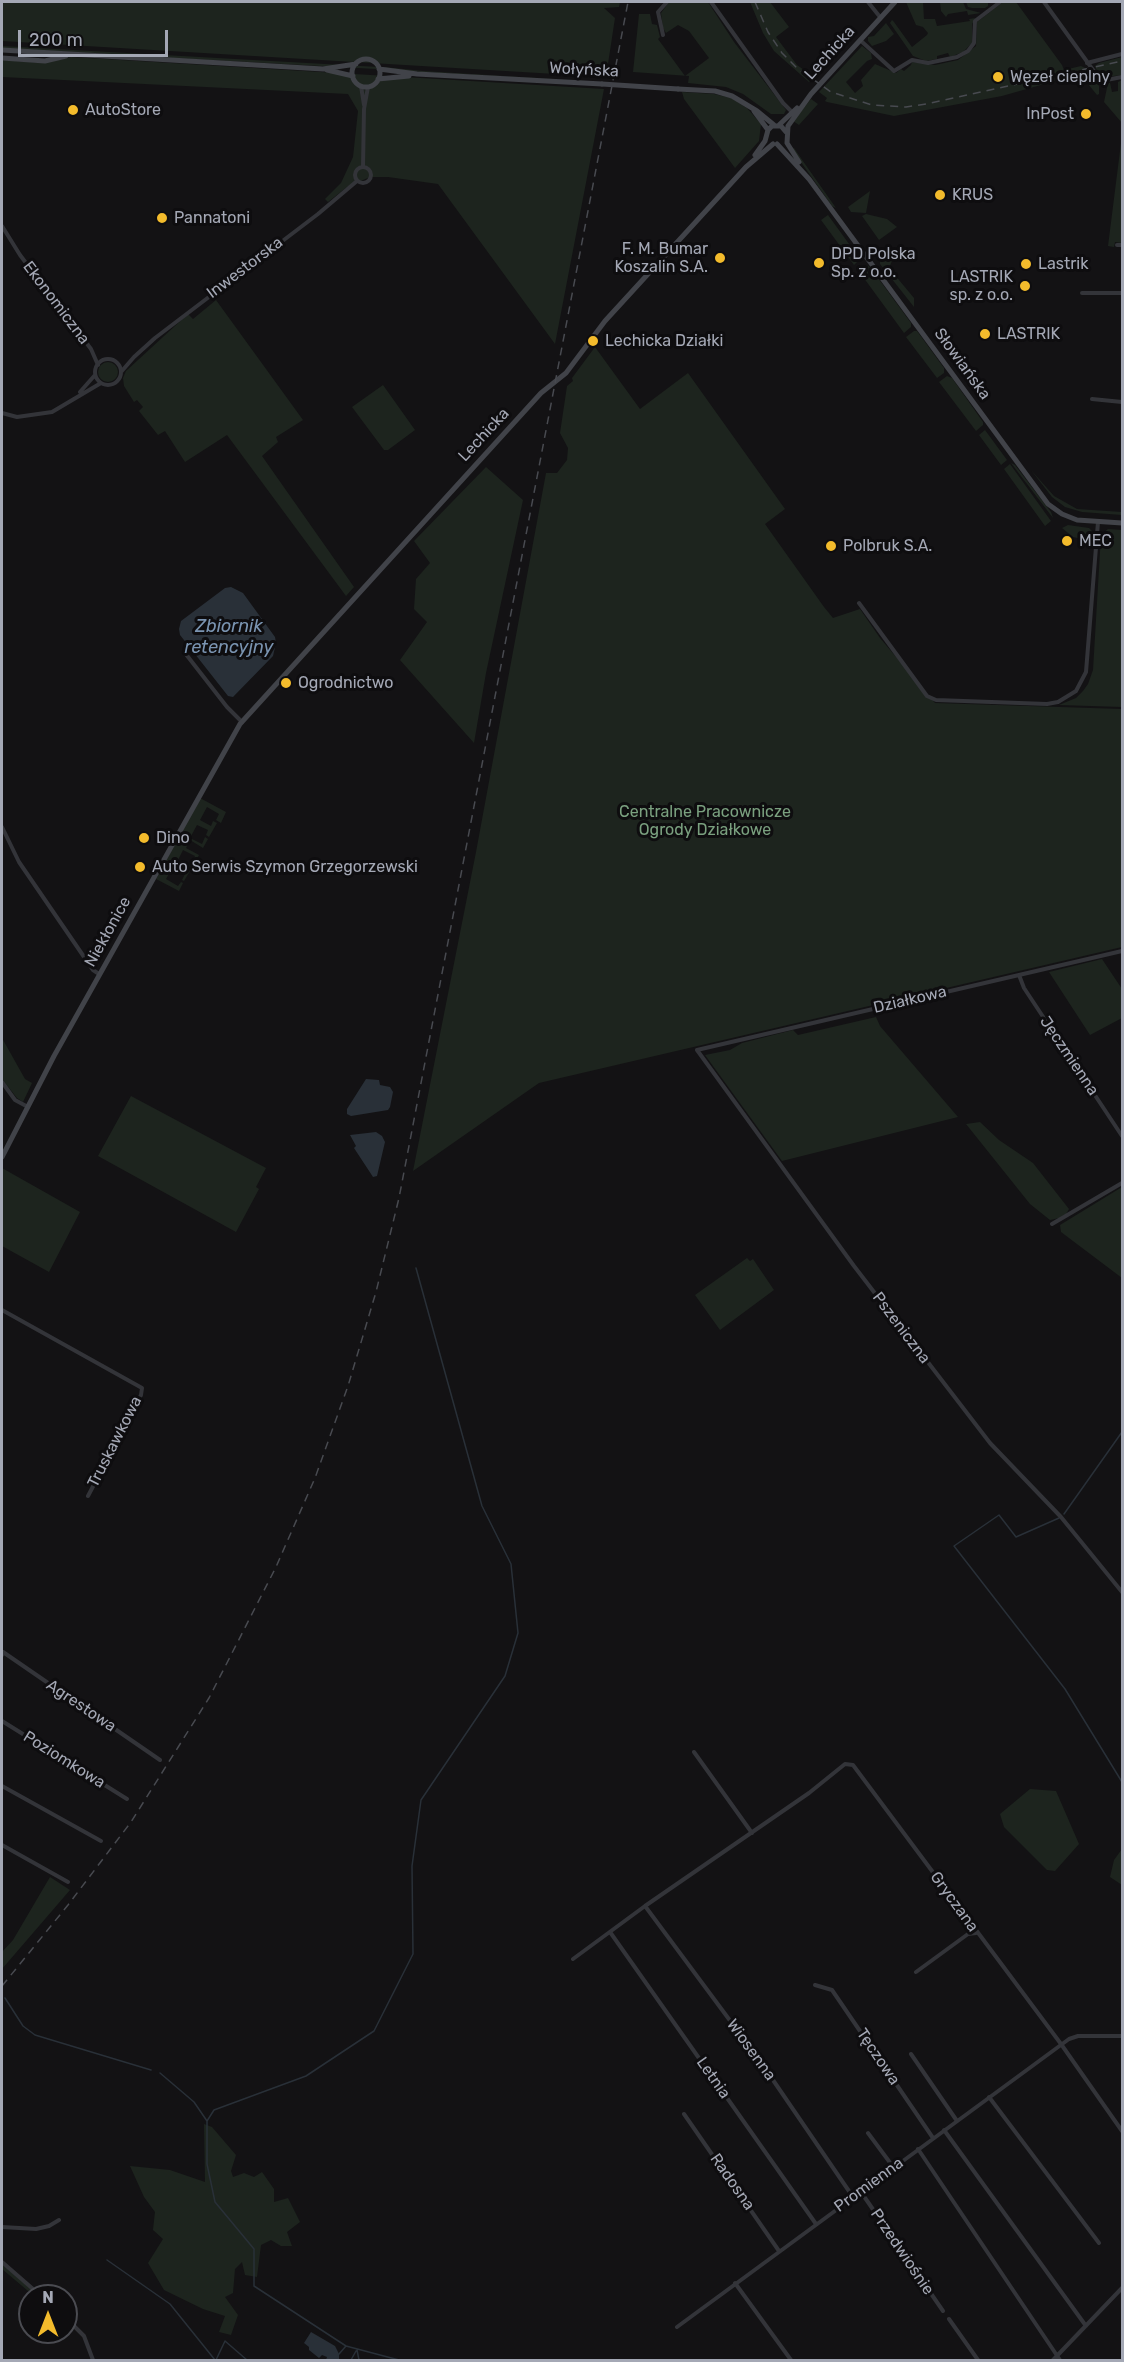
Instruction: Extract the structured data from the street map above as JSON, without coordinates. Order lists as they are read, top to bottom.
{
  "streets": {
    "main road": [
      "Lechicka",
      "Wołyńska",
      "Słowiańska",
      "Niekłonice"
    ],
    "street": [
      "Inwestorska",
      "Ekonomiczna",
      "Działkowa",
      "Jęczmienna",
      "Pszeniczna",
      "Truskawkowa",
      "Agrestowa",
      "Poziomkowa",
      "Gryczana",
      "Wiosenna",
      "Tęczowa",
      "Letnia",
      "Radosna",
      "Promienna",
      "Przedwiośnie"
    ]
  },
  "crossings": [
    ["Lechicka", "Wołyńska"],
    ["Lechicka", "Słowiańska"],
    ["Lechicka", "Niekłonice"],
    ["Wołyńska", "Słowiańska"],
    ["Inwestorska", "Ekonomiczna"],
    ["Działkowa", "Jęczmienna"],
    ["Działkowa", "Pszeniczna"],
    ["Gryczana", "Promienna"],
    ["Wiosenna", "Promienna"],
    ["Tęczowa", "Promienna"],
    ["Letnia", "Promienna"],
    ["Radosna", "Promienna"],
    ["Promienna", "Przedwiośnie"]
  ],
  "water": ["Zbiornik retencyjny"],
  "parks": ["Centralne Pracownicze Ogrody Działkowe"],
  "places": [
    "Węzeł cieplny",
    "AutoStore",
    "InPost",
    "KRUS",
    "Pannatoni",
    "F. M. Bumar Koszalin S.A.",
    "DPD Polska Sp. z o.o.",
    "Lastrik",
    "LASTRIK sp. z o.o.",
    "LASTRIK",
    "Lechicka Działki",
    "MEC",
    "Polbruk S.A.",
    "Ogrodnictwo",
    "Dino",
    "Auto Serwis Szymon Grzegorzewski"
  ],
  "scale_bar": "200 m",
  "north": "top"
}
